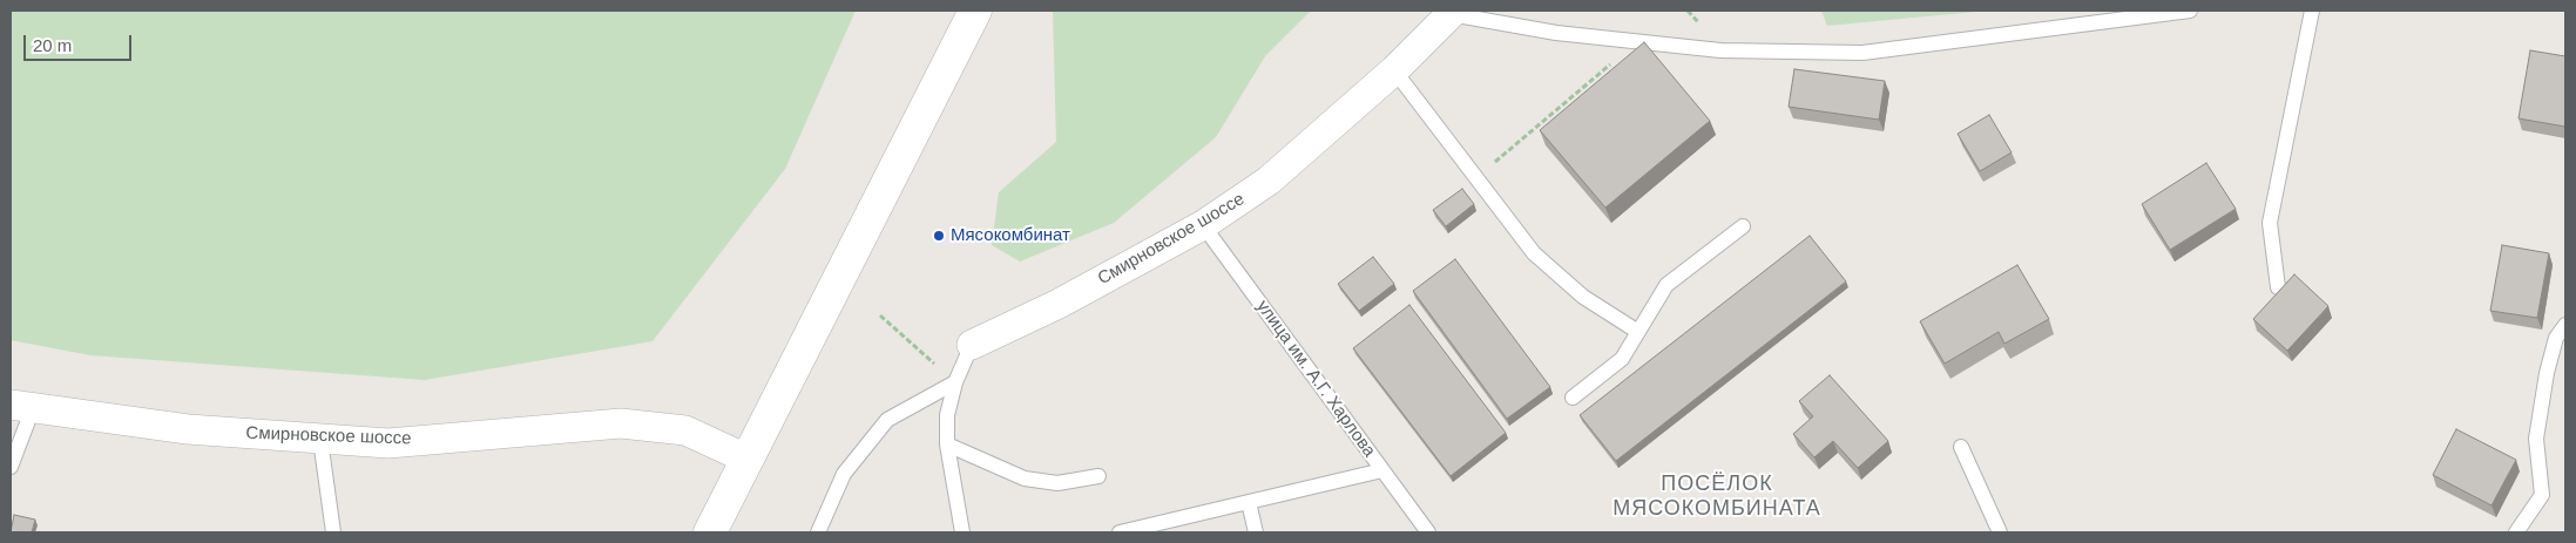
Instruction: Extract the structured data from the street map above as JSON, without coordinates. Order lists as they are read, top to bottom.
{
  "streets": {
    "street": ["Смирновское шоссе"],
    "lane": ["улица им. А.Г. Харлова"]
  },
  "crossings": [
    ["Смирновское шоссе", "улица им. А.Г. Харлова"]
  ],
  "districts": ["ПОСЁЛОК МЯСОКОМБИНАТА"],
  "places": ["Мясокомбинат"],
  "scale_bar": "20 m"
}
